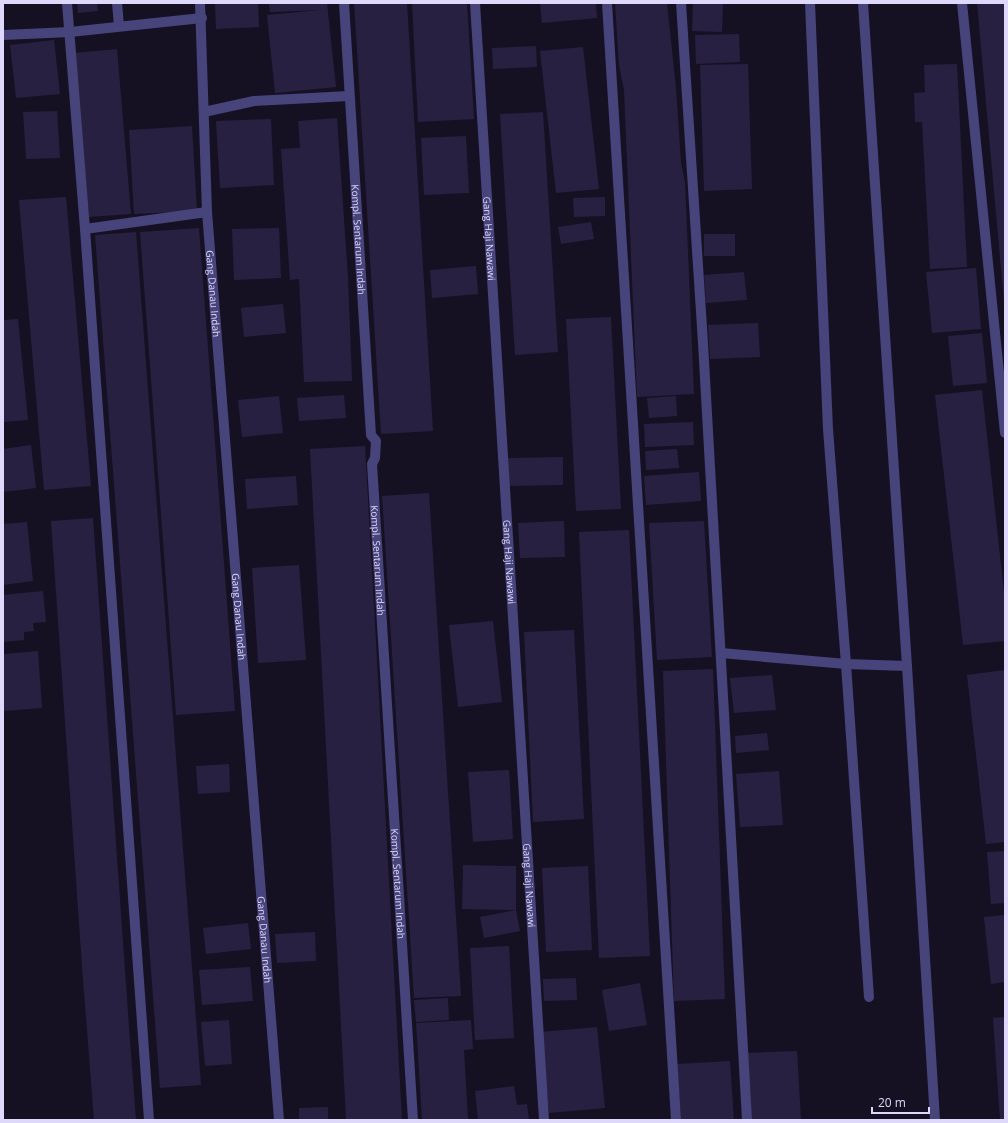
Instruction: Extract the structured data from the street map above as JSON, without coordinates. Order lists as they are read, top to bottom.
{
  "streets": {
    "street": ["Gang Haji Nawawi", "Kompl. Sentarum Indah", "Gang Danau Indah"]
  },
  "scale_bar": "20 m"
}
